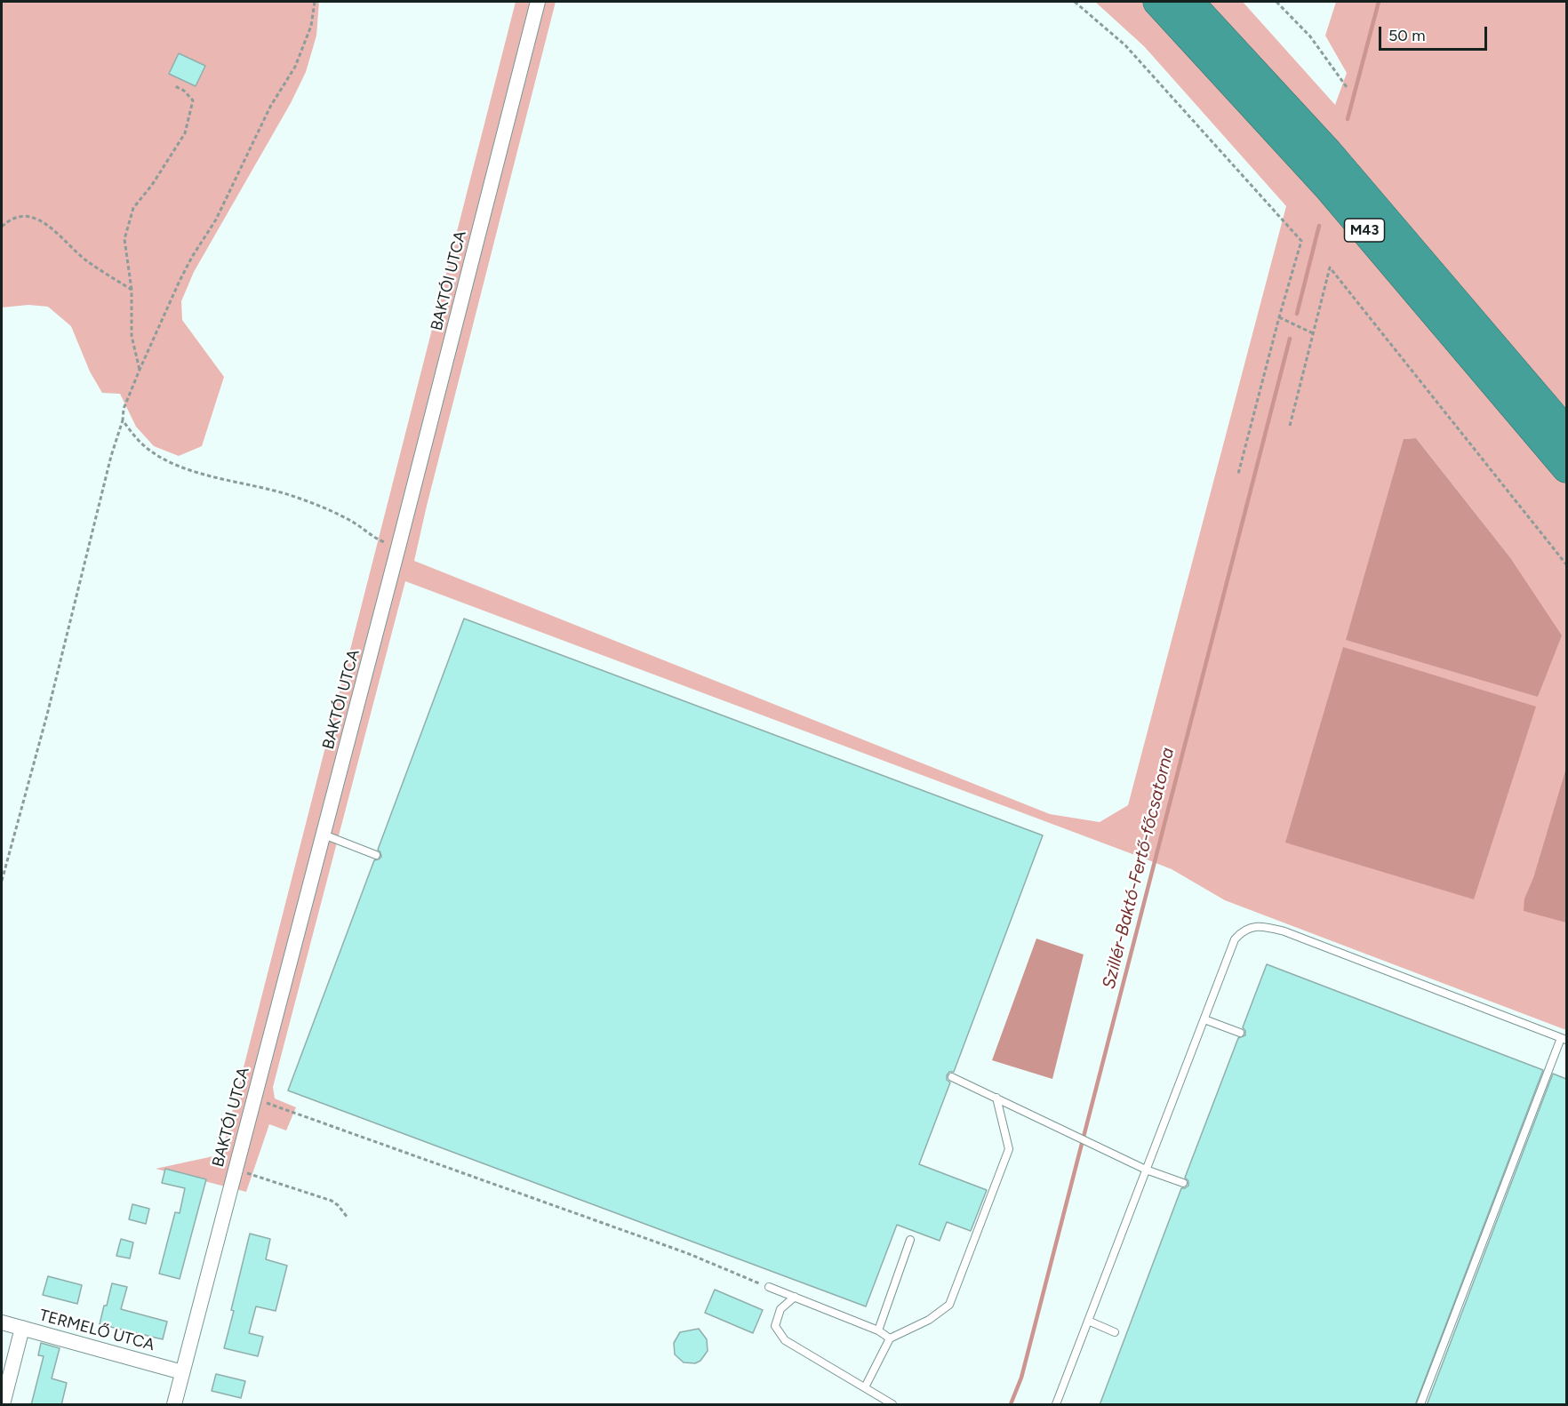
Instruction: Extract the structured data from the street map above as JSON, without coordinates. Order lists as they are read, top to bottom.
{
  "streets": {
    "highway": ["M43"],
    "street": ["BAKTÓI UTCA", "TERMELŐ UTCA"]
  },
  "crossings": [
    ["BAKTÓI UTCA", "TERMELŐ UTCA"]
  ],
  "water": ["Szillér-Baktó-Fertő-főcsatorna"],
  "scale_bar": "50 m"
}
